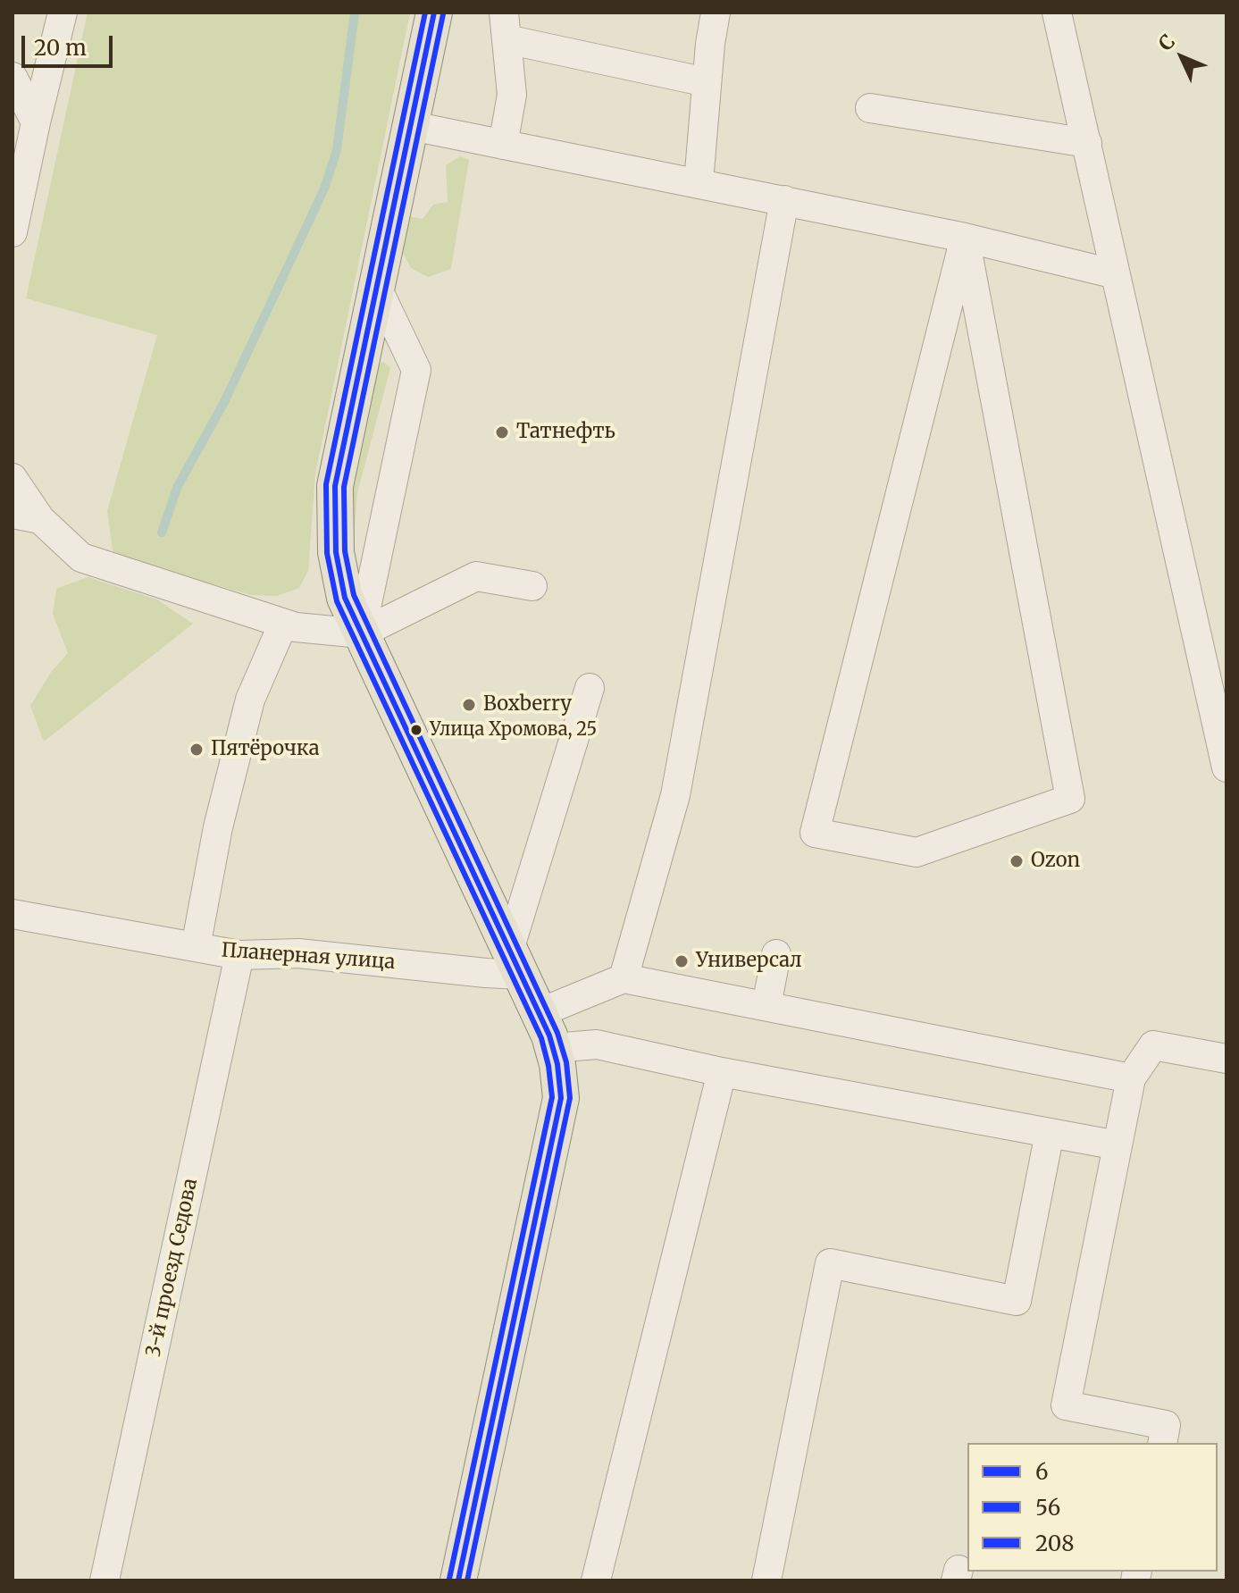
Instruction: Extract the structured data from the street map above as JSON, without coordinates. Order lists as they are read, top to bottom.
{
  "streets": {
    "street": ["Планерная улица", "3-й проезд Седова"]
  },
  "crossings": [
    ["Планерная улица", "3-й проезд Седова"]
  ],
  "places": [
    "Татнефть",
    "Boxberry",
    "Улица Хромова, 25",
    "Пятёрочка",
    "Ozon",
    "Универсал"
  ],
  "lines": ["transit line 6", "transit line 56", "transit line 208"],
  "legend": ["6", "56", "208"],
  "scale_bar": "20 m",
  "north": "top left"
}
